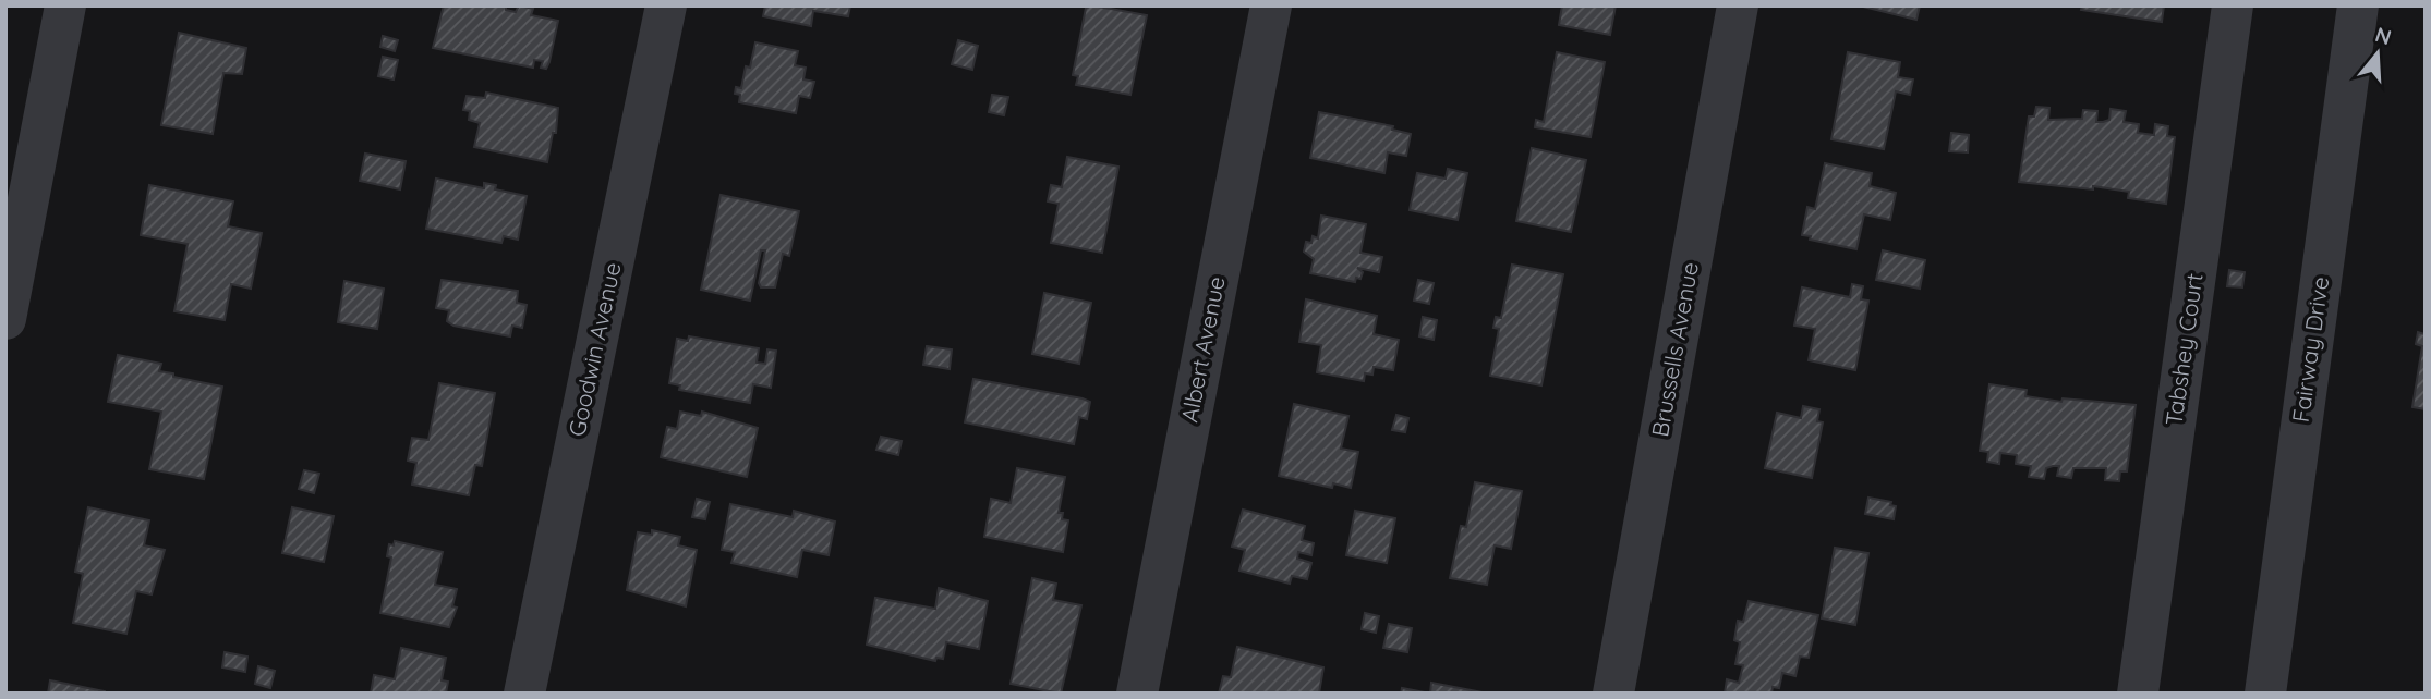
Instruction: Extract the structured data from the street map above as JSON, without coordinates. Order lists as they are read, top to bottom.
{
  "streets": {
    "street": [
      "Goodwin Avenue",
      "Albert Avenue",
      "Brussells Avenue",
      "Tabshey Court",
      "Fairway Drive"
    ]
  },
  "north": "top"
}
